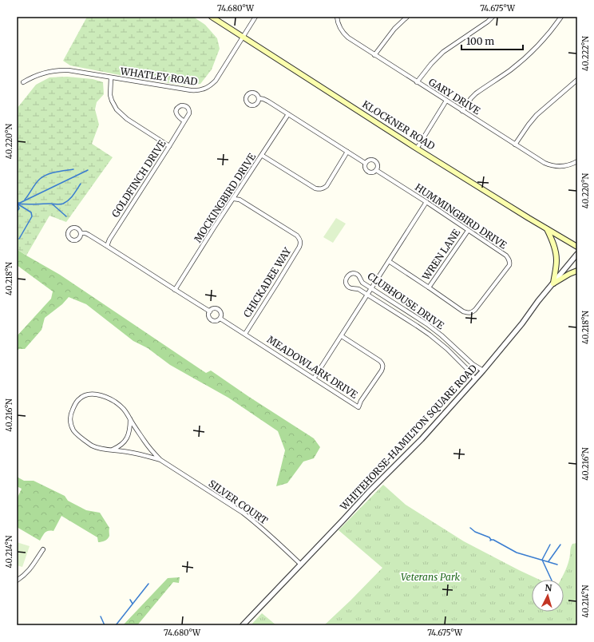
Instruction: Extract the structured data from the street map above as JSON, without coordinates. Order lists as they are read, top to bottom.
{
  "streets": {
    "main road": ["KLOCKNER ROAD"],
    "street": [
      "WHATLEY ROAD",
      "GARY DRIVE",
      "GOLDFINCH DRIVE",
      "MOCKINGBIRD DRIVE",
      "HUMMINGBIRD DRIVE",
      "WREN LANE",
      "CHICKADEE WAY",
      "CLUBHOUSE DRIVE",
      "MEADOWLARK DRIVE",
      "WHITEHORSE-HAMILTON SQUARE ROAD",
      "SILVER COURT"
    ]
  },
  "crossings": [
    ["WHATLEY ROAD", "KLOCKNER ROAD"],
    ["GOLDFINCH DRIVE", "MEADOWLARK DRIVE"],
    ["MOCKINGBIRD DRIVE", "HUMMINGBIRD DRIVE"],
    ["MOCKINGBIRD DRIVE", "CHICKADEE WAY"],
    ["MOCKINGBIRD DRIVE", "MEADOWLARK DRIVE"],
    ["HUMMINGBIRD DRIVE", "WREN LANE"],
    ["CHICKADEE WAY", "MEADOWLARK DRIVE"],
    ["CLUBHOUSE DRIVE", "WHITEHORSE-HAMILTON SQUARE ROAD"],
    ["WHITEHORSE-HAMILTON SQUARE ROAD", "SILVER COURT"]
  ],
  "parks": ["Veterans Park"],
  "scale_bar": "100 m",
  "north": "top",
  "coordinates": [
    "74.680°W",
    "74.675°W",
    "40.222°N",
    "40.220°N",
    "40.218°N",
    "40.216°N",
    "40.214°N"
  ]
}
